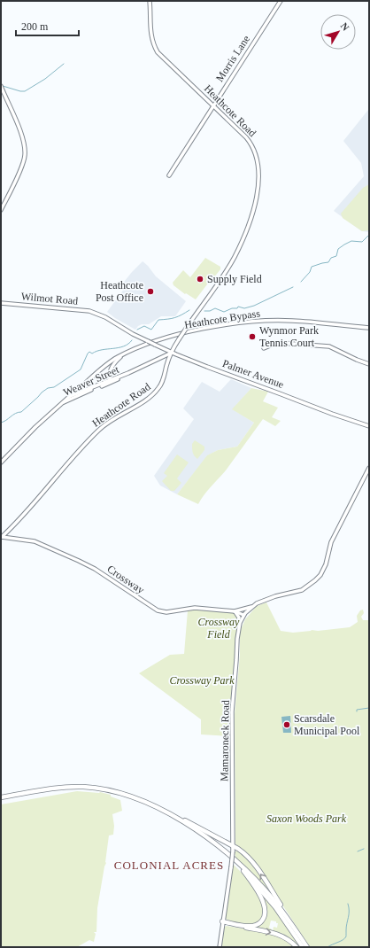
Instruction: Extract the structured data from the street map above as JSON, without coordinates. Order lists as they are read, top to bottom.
{
  "streets": {
    "street": [
      "Morris Lane",
      "Heathcote Road",
      "Wilmot Road",
      "Heathcote Bypass",
      "Palmer Avenue",
      "Weaver Street",
      "Crossway",
      "Mamaroneck Road"
    ]
  },
  "crossings": [
    ["Morris Lane", "Heathcote Road"],
    ["Heathcote Road", "Palmer Avenue"],
    ["Heathcote Road", "Weaver Street"],
    ["Heathcote Road", "Crossway"],
    ["Wilmot Road", "Palmer Avenue"],
    ["Heathcote Bypass", "Weaver Street"],
    ["Palmer Avenue", "Weaver Street"],
    ["Crossway", "Mamaroneck Road"]
  ],
  "districts": ["COLONIAL ACRES"],
  "parks": ["Crossway Field", "Crossway Park", "Saxon Woods Park"],
  "places": [
    "Supply Field",
    "Heathcote Post Office",
    "Wynmor Park Tennis Court",
    "Scarsdale Municipal Pool"
  ],
  "scale_bar": "200 m",
  "north": "top right"
}
